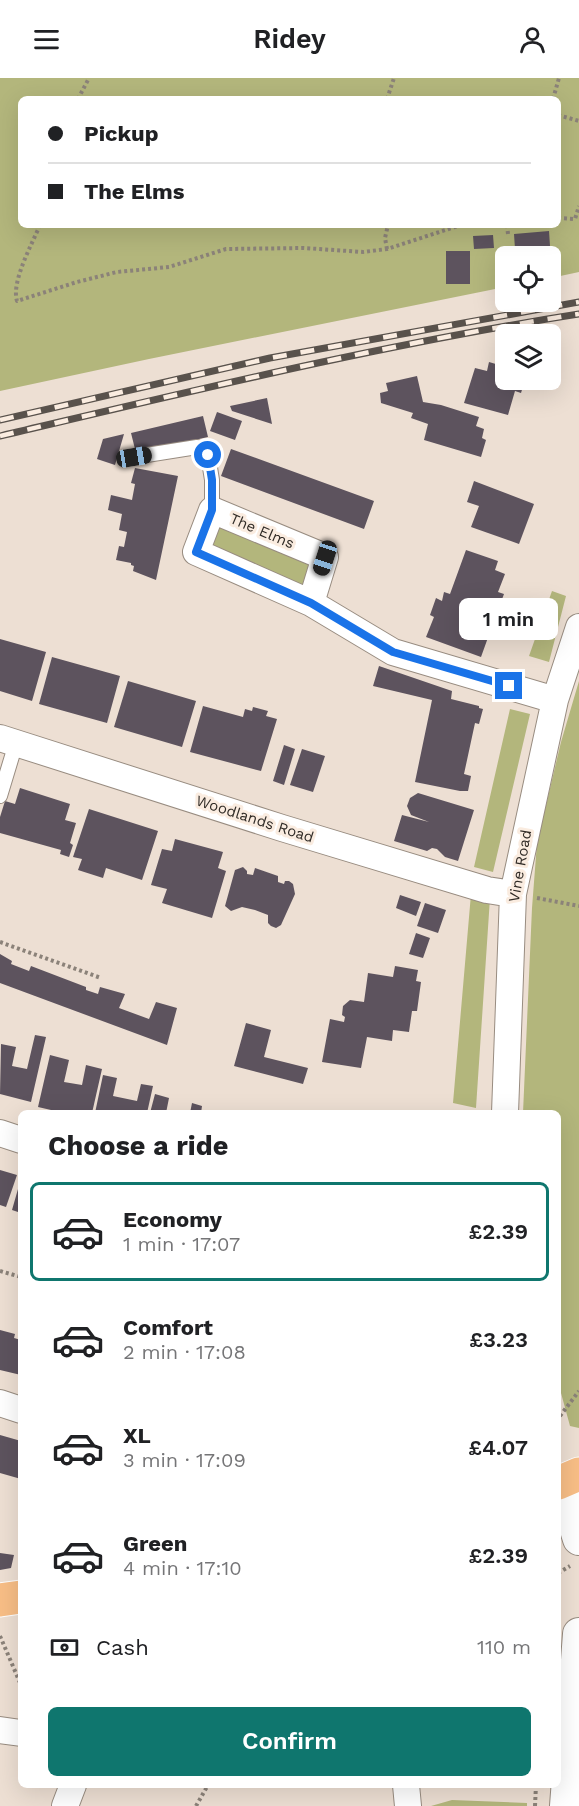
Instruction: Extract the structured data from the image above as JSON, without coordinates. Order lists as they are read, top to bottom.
{
  "streets": {
    "street": ["The Elms", "Woodlands Road", "Vine Road"]
  },
  "crossings": [
    ["The Elms", "Vine Road"],
    ["Woodlands Road", "Vine Road"]
  ],
  "page": {
    "header": "Ridey",
    "banner": ["Pickup", "The Elms"],
    "bubble": "1 min",
    "heading": "Choose a ride",
    "list": [
      {
        "name": "Economy",
        "note": "1 min · 17:07",
        "value": "£2.39"
      },
      {
        "name": "Comfort",
        "note": "2 min · 17:08",
        "value": "£3.23"
      },
      {
        "name": "XL",
        "note": "3 min · 17:09",
        "value": "£4.07"
      },
      {
        "name": "Green",
        "note": "4 min · 17:10",
        "value": "£2.39"
      }
    ],
    "pay": ["Cash", "110 m"],
    "buttons": "Confirm"
  }
}
